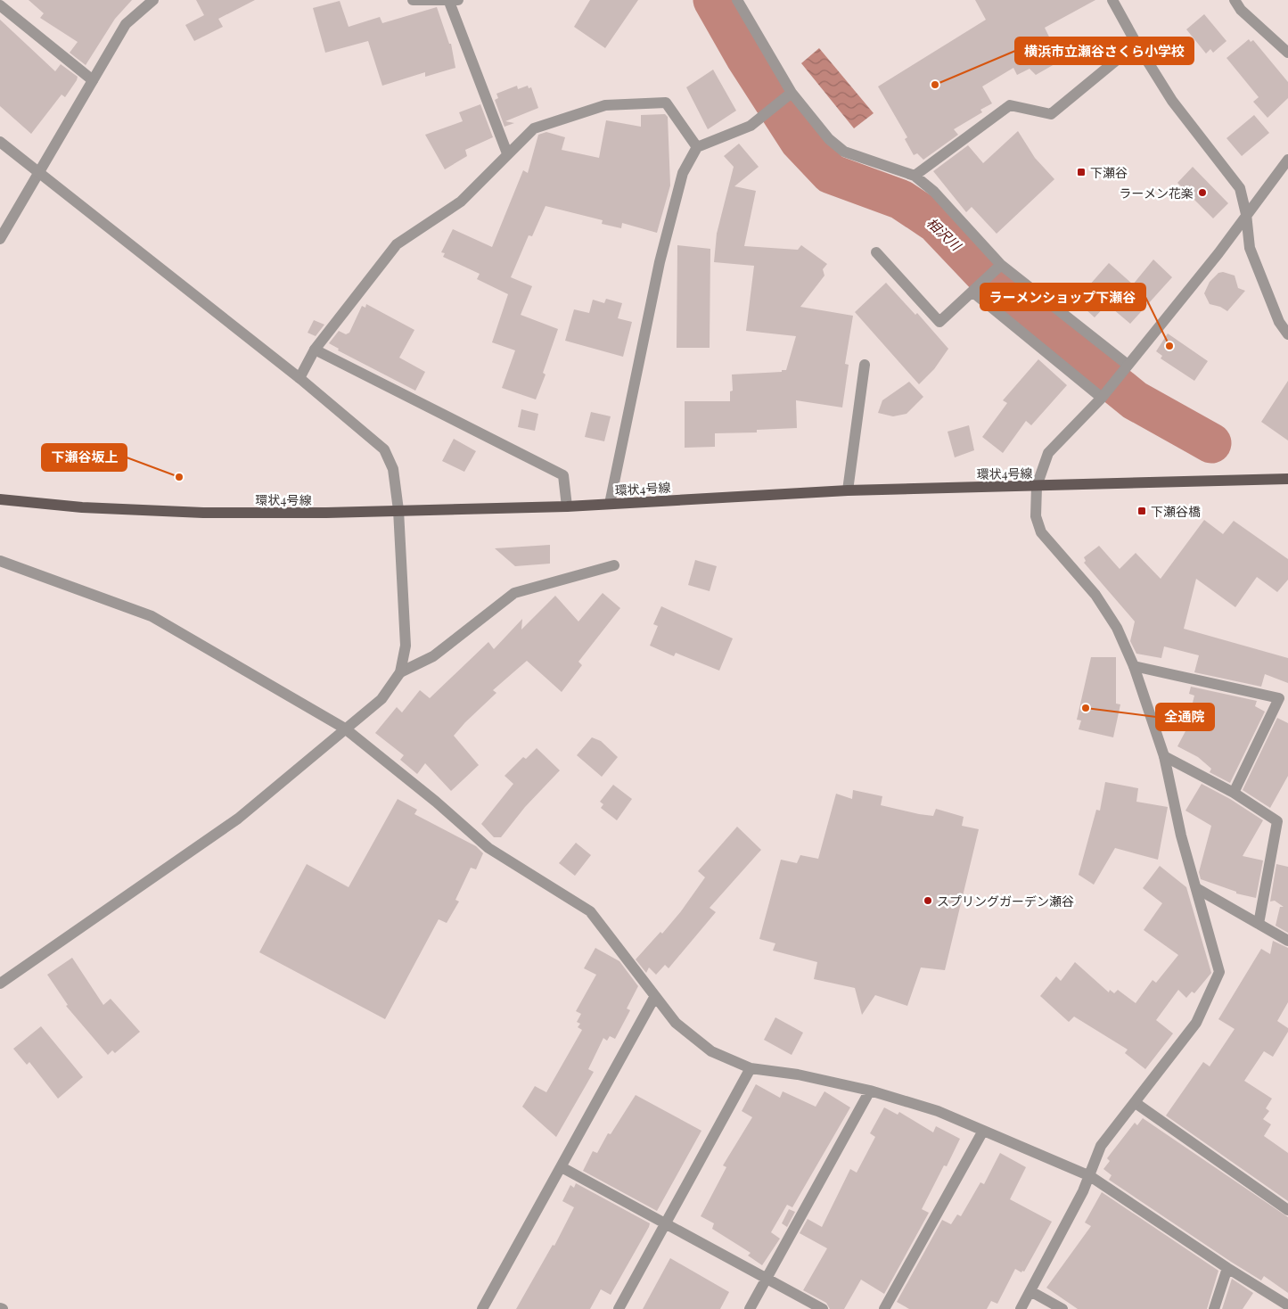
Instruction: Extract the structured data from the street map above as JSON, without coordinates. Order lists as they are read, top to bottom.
{
  "streets": {
    "main road": ["環状4号線"]
  },
  "water": ["相沢川"],
  "places": {
    "other": [
      "横浜市立瀬谷さくら小学校",
      "ラーメン花楽",
      "ラーメンショップ下瀬谷",
      "下瀬谷坂上",
      "全通院",
      "スプリングガーデン瀬谷"
    ],
    "transit": ["下瀬谷", "下瀬谷橋"]
  }
}
